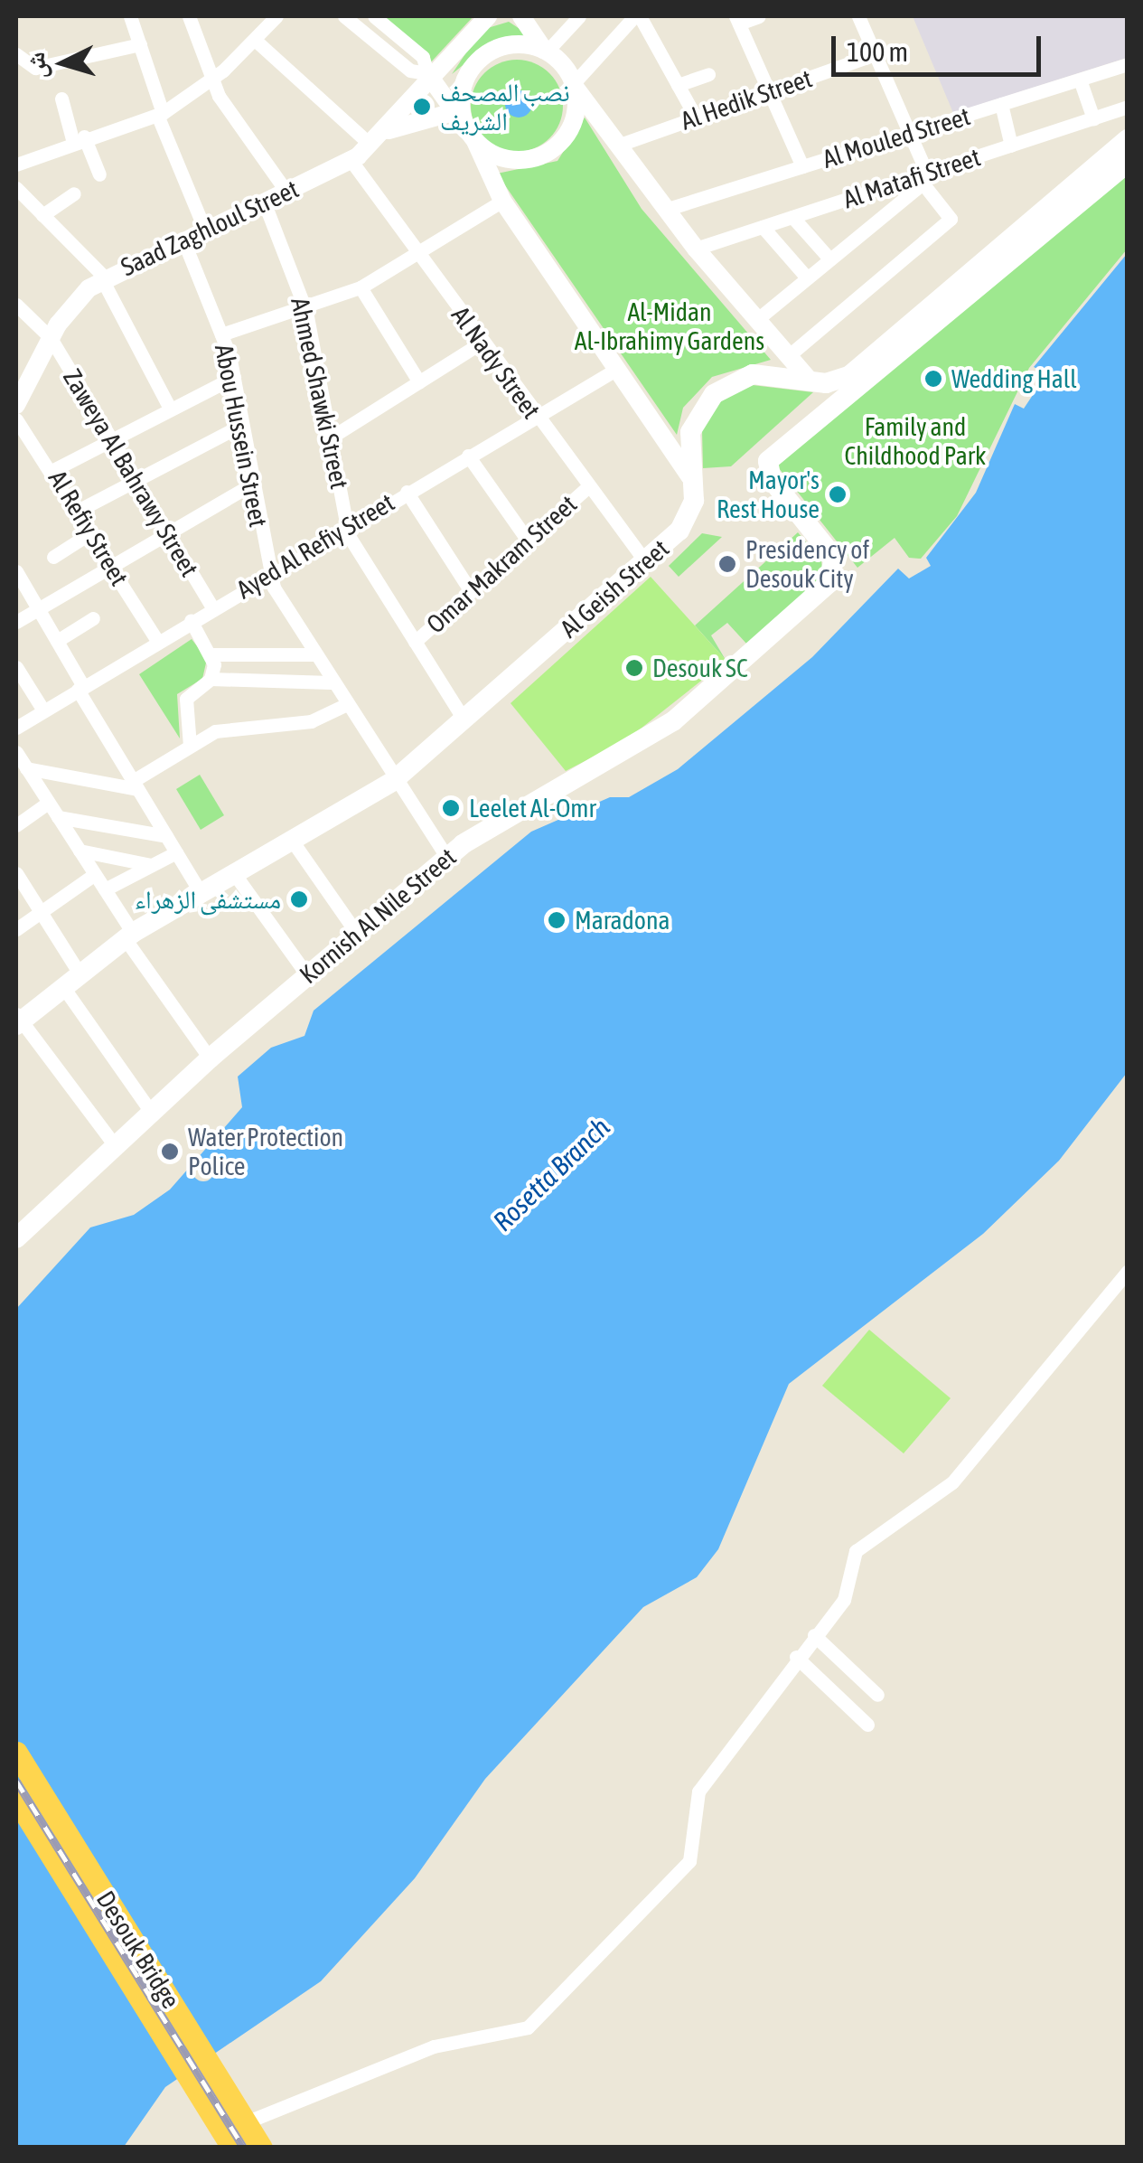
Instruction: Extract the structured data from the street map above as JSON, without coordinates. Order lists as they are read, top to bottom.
{
  "streets": {
    "highway": ["Desouk Bridge"],
    "main road": ["Al Geish Street", "Kornish Al Nile Street"],
    "street": [
      "Al Hedik Street",
      "Al Mouled Street",
      "Al Matafi Street",
      "Saad Zaghloul Street",
      "Al Nady Street",
      "Ahmed Shawki Street",
      "Abou Hussein Street",
      "Zaweya Al Bahrawy Street",
      "Al Refiy Street",
      "Ayed Al Refiy Street",
      "Omar Makram Street"
    ]
  },
  "crossings": [
    ["Saad Zaghloul Street", "Al Nady Street"],
    ["Saad Zaghloul Street", "Ahmed Shawki Street"],
    ["Saad Zaghloul Street", "Abou Hussein Street"],
    ["Saad Zaghloul Street", "Zaweya Al Bahrawy Street"],
    ["Al Nady Street", "Ayed Al Refiy Street"],
    ["Al Nady Street", "Omar Makram Street"],
    ["Al Nady Street", "Al Geish Street"],
    ["Ahmed Shawki Street", "Ayed Al Refiy Street"],
    ["Ahmed Shawki Street", "Omar Makram Street"],
    ["Ahmed Shawki Street", "Al Geish Street"],
    ["Abou Hussein Street", "Ayed Al Refiy Street"],
    ["Abou Hussein Street", "Al Geish Street"],
    ["Abou Hussein Street", "Kornish Al Nile Street"],
    ["Zaweya Al Bahrawy Street", "Ayed Al Refiy Street"],
    ["Al Refiy Street", "Ayed Al Refiy Street"]
  ],
  "water": ["Rosetta Branch"],
  "parks": ["Al-Midan Al-Ibrahimy Gardens", "Family and Childhood Park"],
  "places": [
    "نصب المصحف الشريف",
    "Wedding Hall",
    "Mayor's Rest House",
    "Presidency of Desouk City",
    "Desouk SC",
    "Leelet Al-Omr",
    "مستشفى الزهراء",
    "Maradona",
    "Water Protection Police"
  ],
  "scale_bar": "100 m",
  "north": "left"
}
